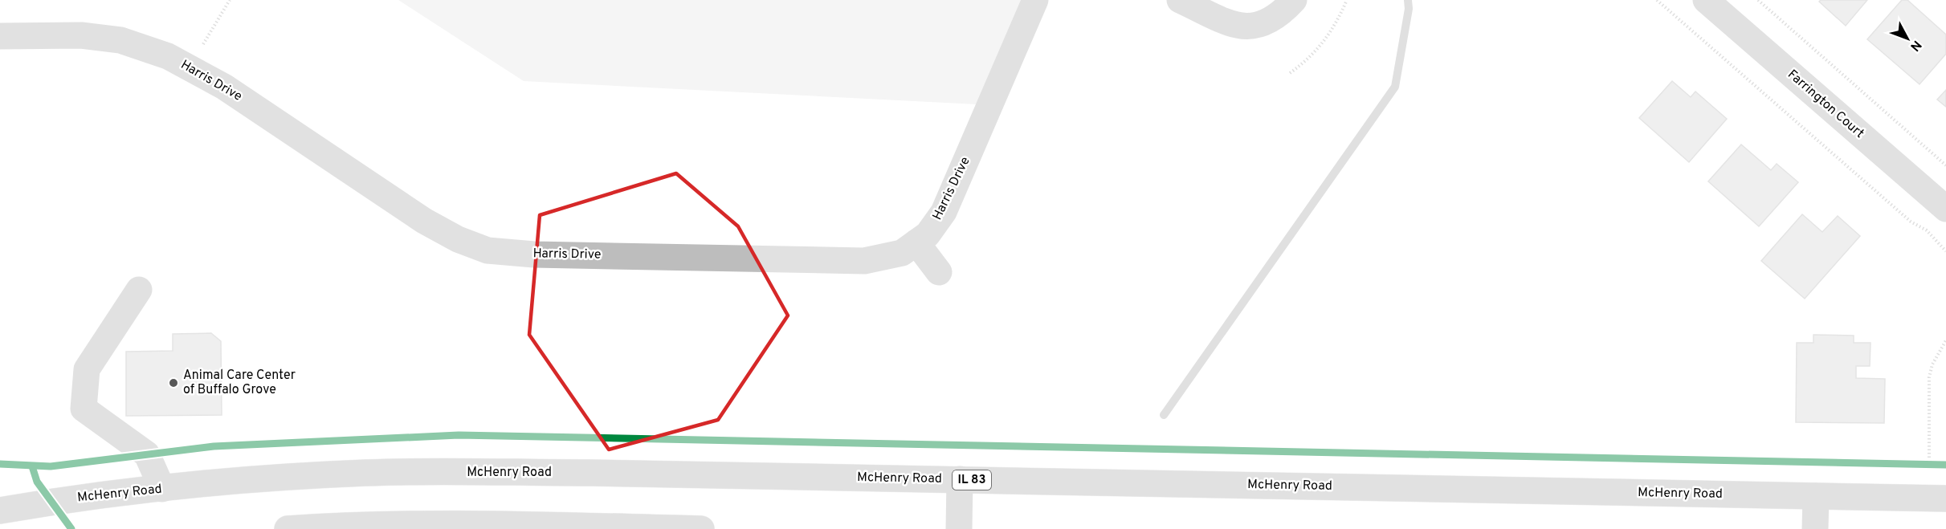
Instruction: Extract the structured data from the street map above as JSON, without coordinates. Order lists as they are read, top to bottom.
{
  "streets": {
    "main road": [
      "Harris Drive",
      "Farrington Court",
      "McHenry Road",
      "IL 83"
    ]
  },
  "places": ["Animal Care Center of Buffalo Grove"],
  "north": "bottom right"
}
